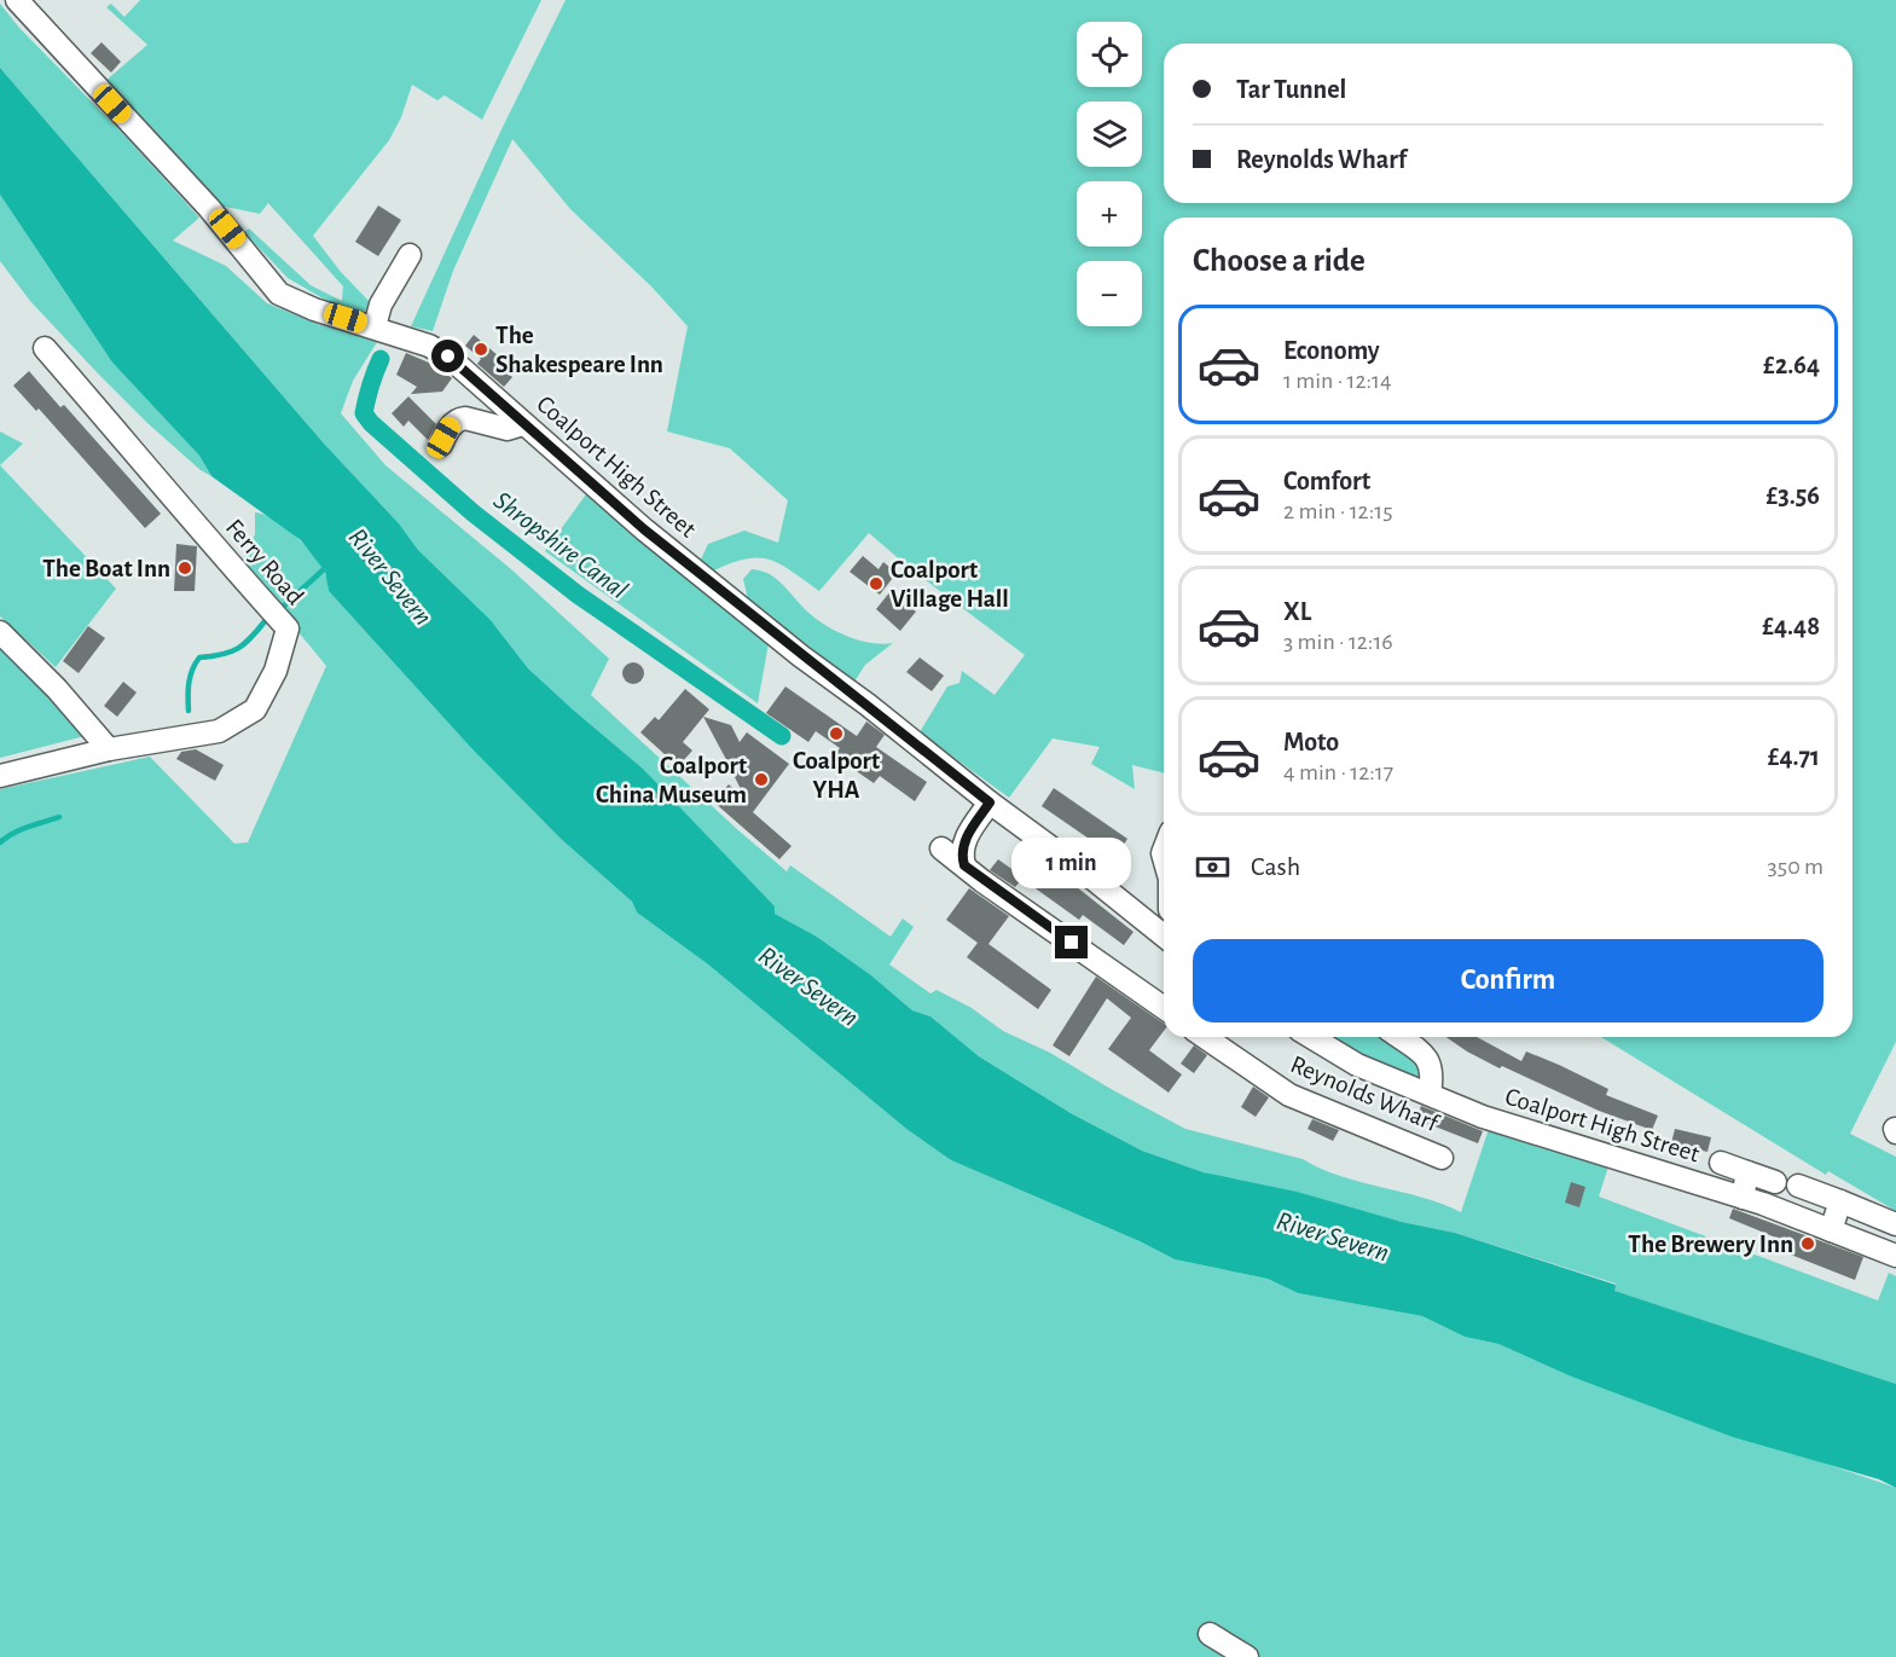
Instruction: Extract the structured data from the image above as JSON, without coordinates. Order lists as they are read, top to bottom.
{
  "streets": {
    "street": ["Coalport High Street", "Ferry Road", "Reynolds Wharf"]
  },
  "water": ["Shropshire Canal", "River Severn"],
  "places": [
    "The Shakespeare Inn",
    "The Boat Inn",
    "Coalport Village Hall",
    "Coalport YHA",
    "Coalport China Museum",
    "The Brewery Inn"
  ],
  "page": {
    "map_buttons": ["+", "−"],
    "banner": ["Tar Tunnel", "Reynolds Wharf"],
    "heading": "Choose a ride",
    "list": [
      {
        "name": "Economy",
        "note": "1 min · 12:14",
        "value": "£2.64"
      },
      {
        "name": "Comfort",
        "note": "2 min · 12:15",
        "value": "£3.56"
      },
      {
        "name": "XL",
        "note": "3 min · 12:16",
        "value": "£4.48"
      },
      {
        "name": "Moto",
        "note": "4 min · 12:17",
        "value": "£4.71"
      }
    ],
    "pay": ["Cash", "350 m"],
    "bubble": "1 min",
    "buttons": "Confirm"
  }
}
